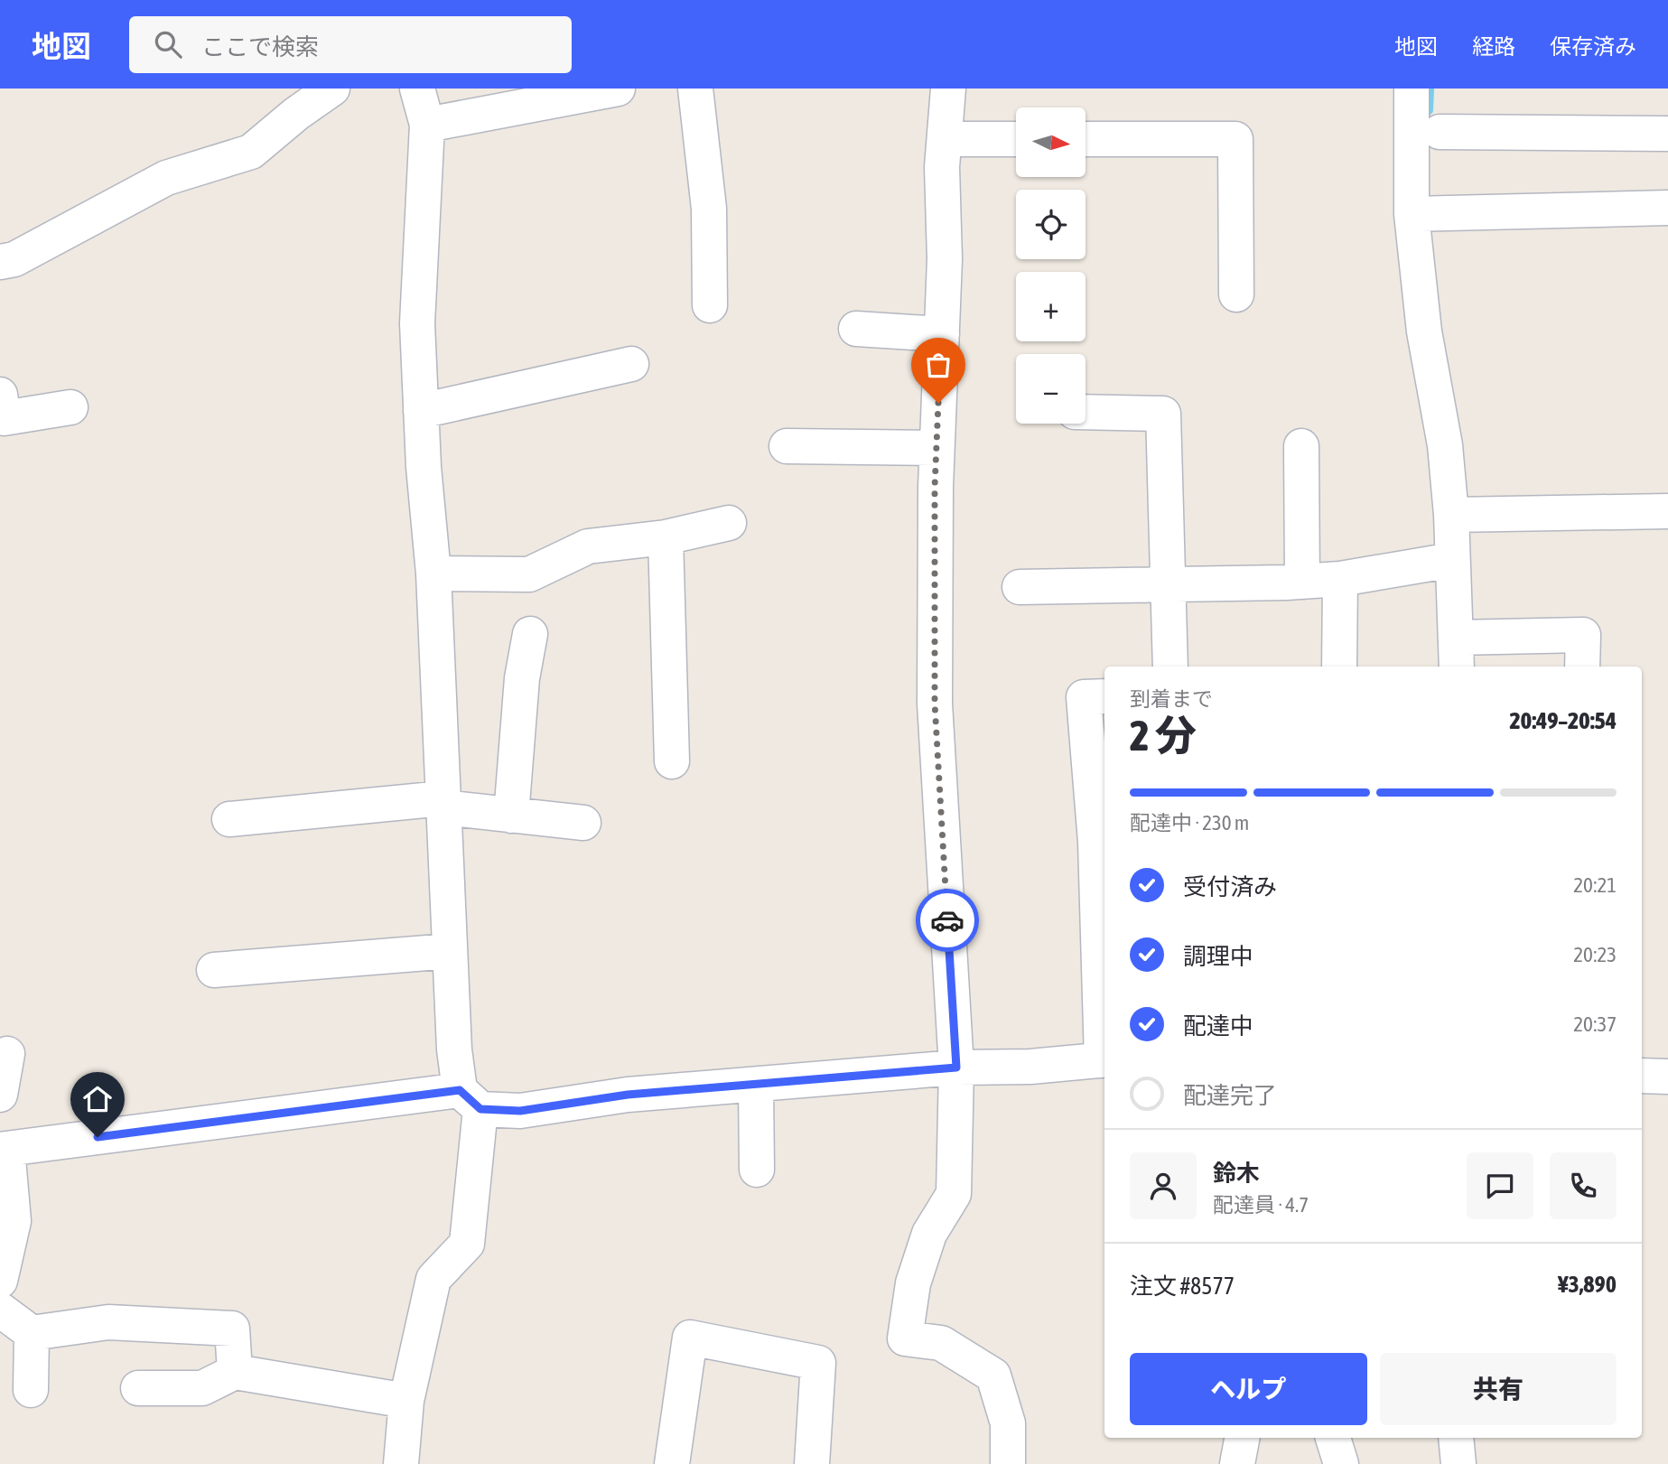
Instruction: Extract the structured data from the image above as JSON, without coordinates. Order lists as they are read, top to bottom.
{
  "north": "right",
  "page": {
    "header": "地図",
    "search": "ここで検索",
    "nav": ["地図", "経路", "保存済み"],
    "map_buttons": ["+", "−"],
    "heading": ["2 分", "到着まで", "20:49–20:54"],
    "panel": [
      "鈴木",
      "配達員 · 4.7",
      "注文 #8577",
      "¥3,890"
    ],
    "bar": "配達中 · 230 m",
    "list": [
      ["受付済み", "20:21"],
      ["調理中", "20:23"],
      ["配達中", "20:37"],
      "配達完了"
    ],
    "buttons": ["ヘルプ", "共有"]
  }
}
